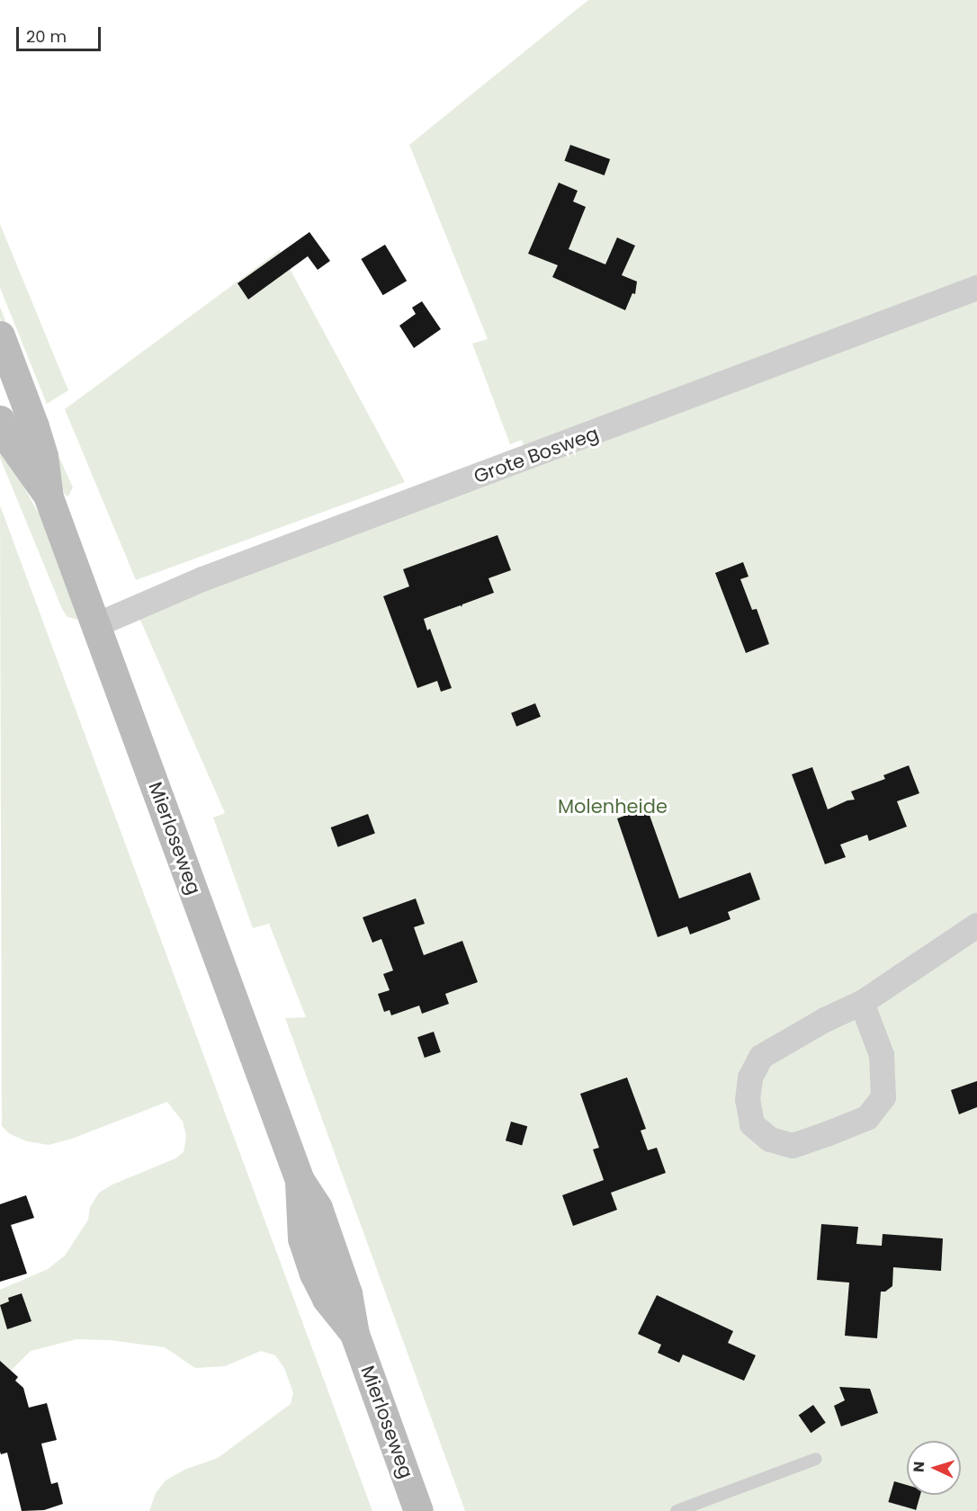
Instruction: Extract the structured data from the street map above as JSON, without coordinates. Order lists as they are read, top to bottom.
{
  "streets": {
    "main road": ["Mierloseweg"],
    "street": ["Grote Bosweg"]
  },
  "crossings": [
    ["Grote Bosweg", "Mierloseweg"]
  ],
  "parks": ["Molenheide"],
  "scale_bar": "20 m",
  "north": "left"
}
